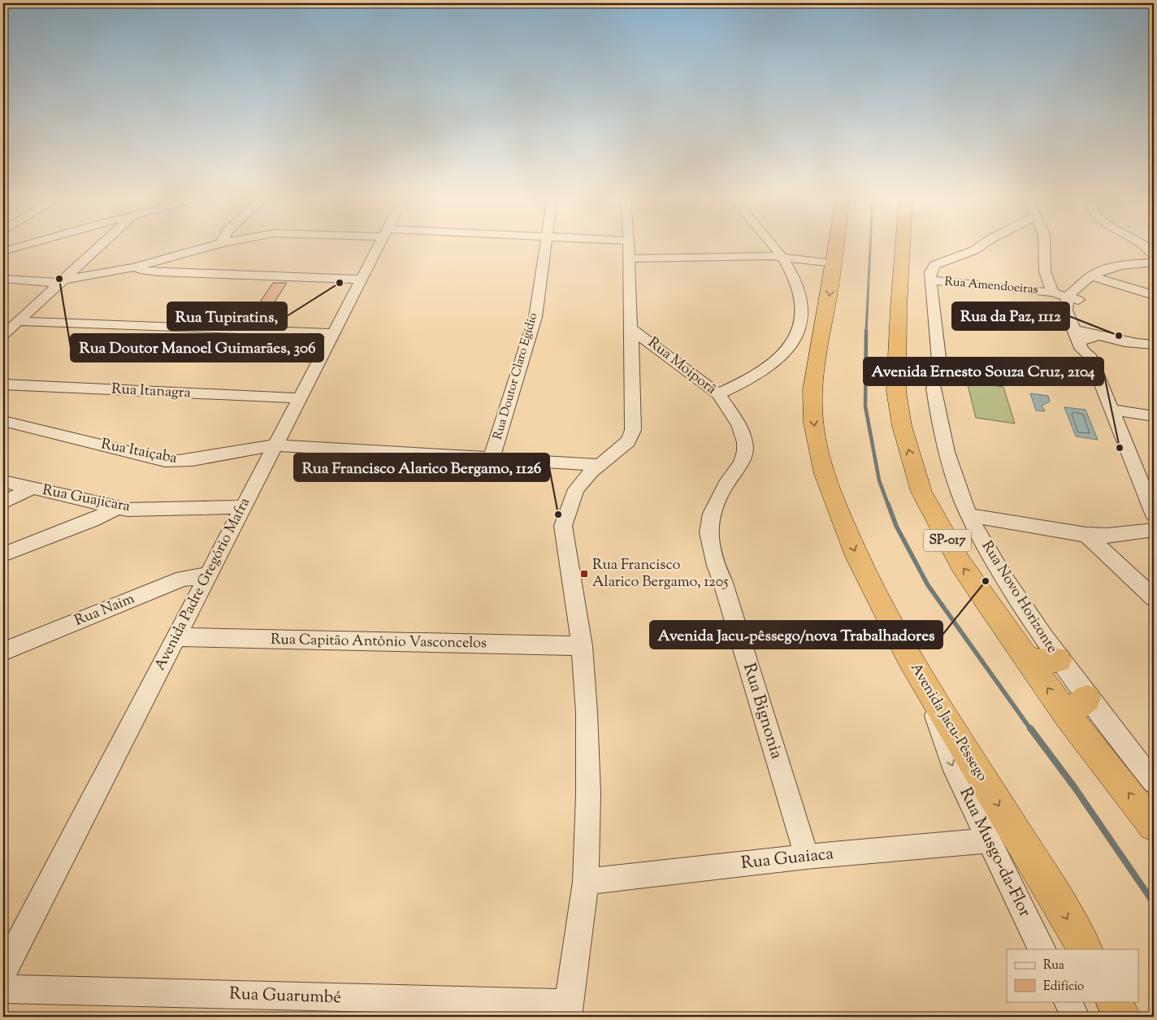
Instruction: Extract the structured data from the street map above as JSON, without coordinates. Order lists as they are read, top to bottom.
{
  "streets": {
    "highway": ["SP-017", "Avenida Jacu-Pêssego"],
    "street": [
      "Rua Amendoeiras",
      "Rua Moiporã",
      "Rua Doutor Claro Egídio",
      "Rua Itanagra",
      "Rua Itaiçaba",
      "Rua Guajicara",
      "Avenida Padre Gregório Mafra",
      "Rua Novo Horizonte",
      "Rua Naim",
      "Rua Capitão Antônio Vasconcelos",
      "Rua Bignonia",
      "Rua Musgo-da-Flor",
      "Rua Guaiaca",
      "Rua Guarumbé"
    ]
  },
  "crossings": [
    ["Rua Moiporã", "Rua Bignonia"],
    ["Rua Doutor Claro Egídio", "Rua Itaiçaba"],
    ["Rua Itanagra", "Avenida Padre Gregório Mafra"],
    ["Rua Itaiçaba", "Avenida Padre Gregório Mafra"],
    ["Rua Guajicara", "Avenida Padre Gregório Mafra"],
    ["SP-017", "Rua Novo Horizonte"],
    ["Avenida Padre Gregório Mafra", "Rua Naim"],
    ["Avenida Padre Gregório Mafra", "Rua Capitão Antônio Vasconcelos"],
    ["Rua Bignonia", "Rua Guaiaca"],
    ["Avenida Jacu-Pêssego", "Rua Musgo-da-Flor"],
    ["Rua Musgo-da-Flor", "Rua Guaiaca"]
  ],
  "one_way": ["Rua Musgo-da-Flor"],
  "places": {
    "other": [
      "Rua Doutor Manoel Guimarães, 306",
      "Rua Tupiratins,",
      "Rua da Paz, 1112",
      "Avenida Ernesto Souza Cruz, 2104",
      "Rua Francisco Alarico Bergamo, 1126",
      "Avenida Jacu-pêssego/nova Trabalhadores"
    ],
    "transit": ["Rua Francisco Alarico Bergamo, 1205"]
  },
  "legend": ["Rua", "Edifício"]
}
